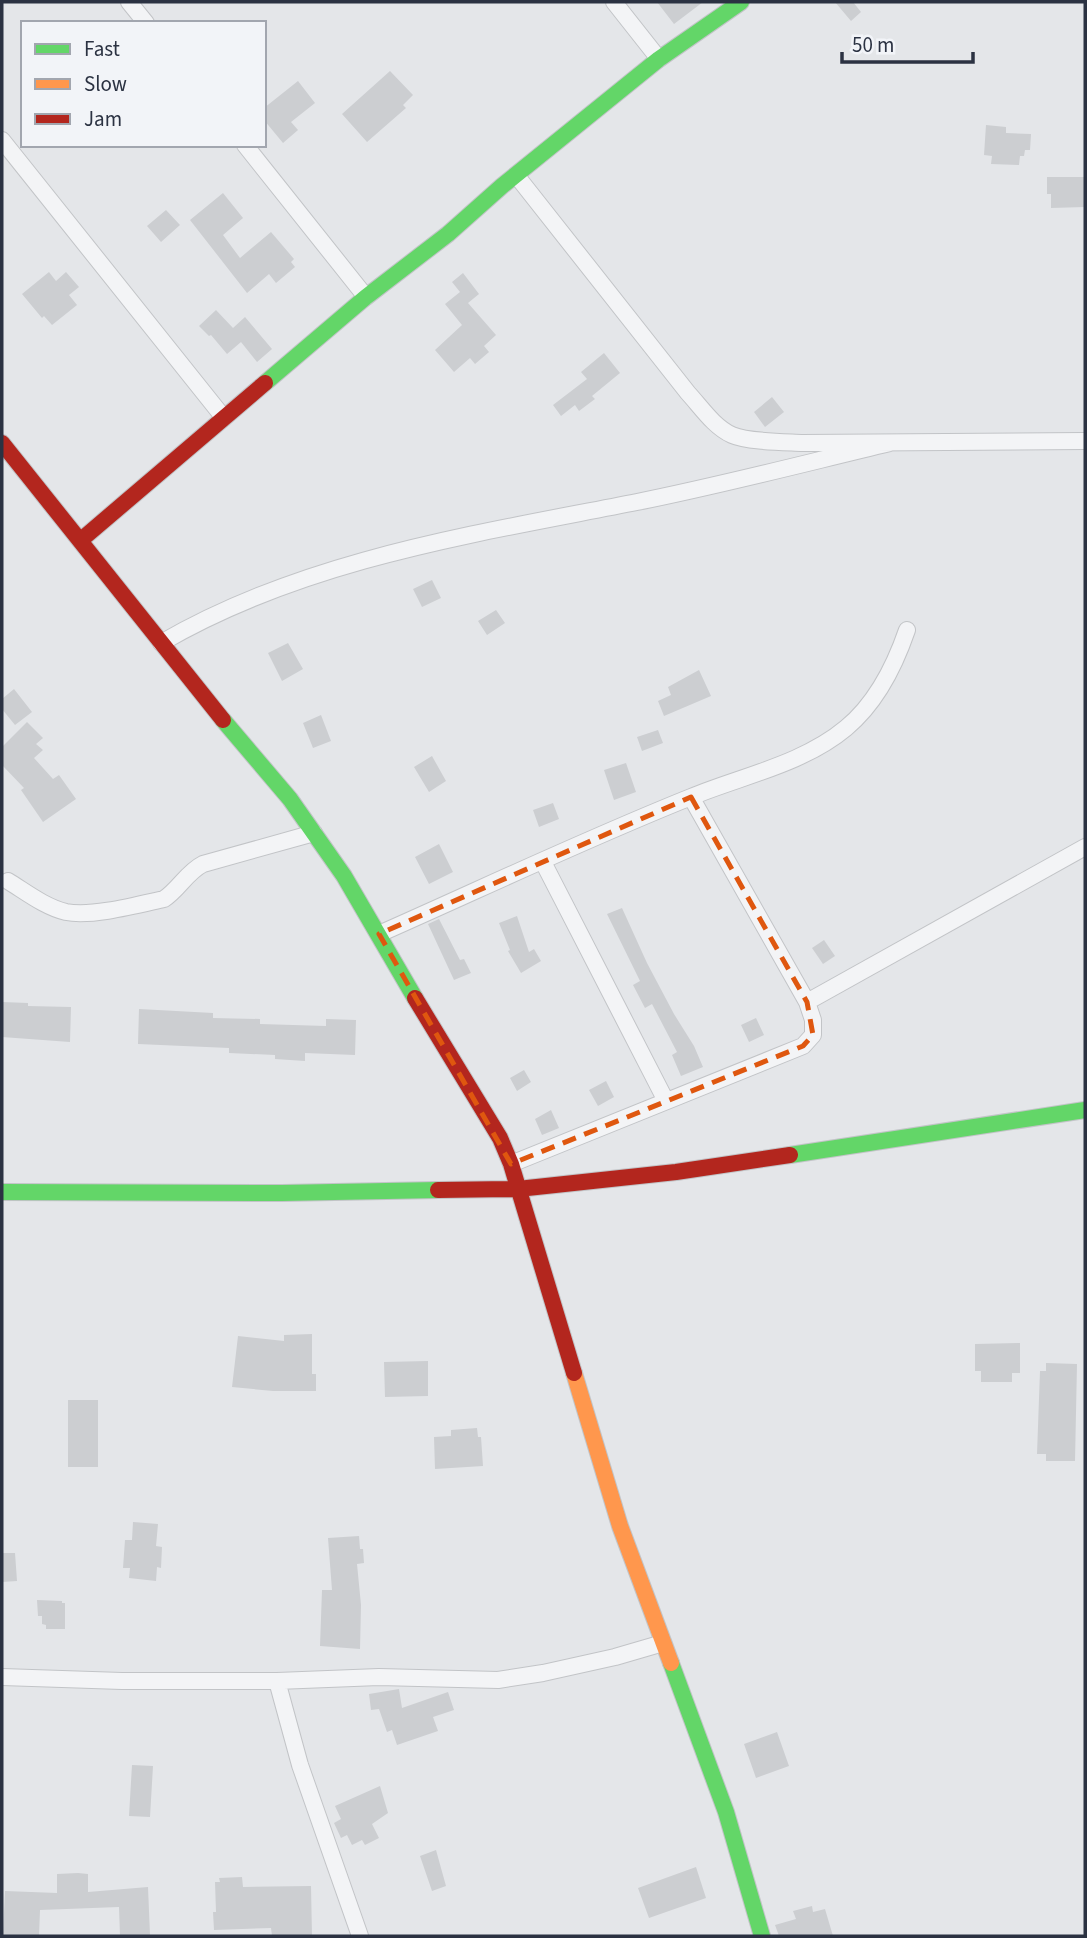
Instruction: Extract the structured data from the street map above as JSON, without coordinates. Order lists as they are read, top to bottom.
{
  "legend": ["Fast", "Slow", "Jam"],
  "scale_bar": "50 m"
}
